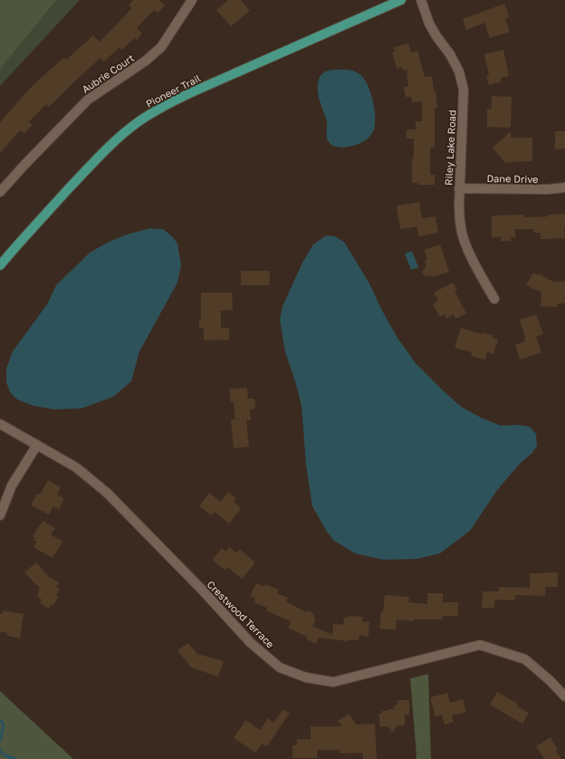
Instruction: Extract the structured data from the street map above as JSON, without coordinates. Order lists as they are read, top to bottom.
{
  "streets": {
    "main road": ["Pioneer Trail"],
    "street": [
      "Aubrie Court",
      "Riley Lake Road",
      "Dane Drive",
      "Crestwood Terrace"
    ]
  },
  "crossings": [
    ["Riley Lake Road", "Dane Drive"]
  ]
}
